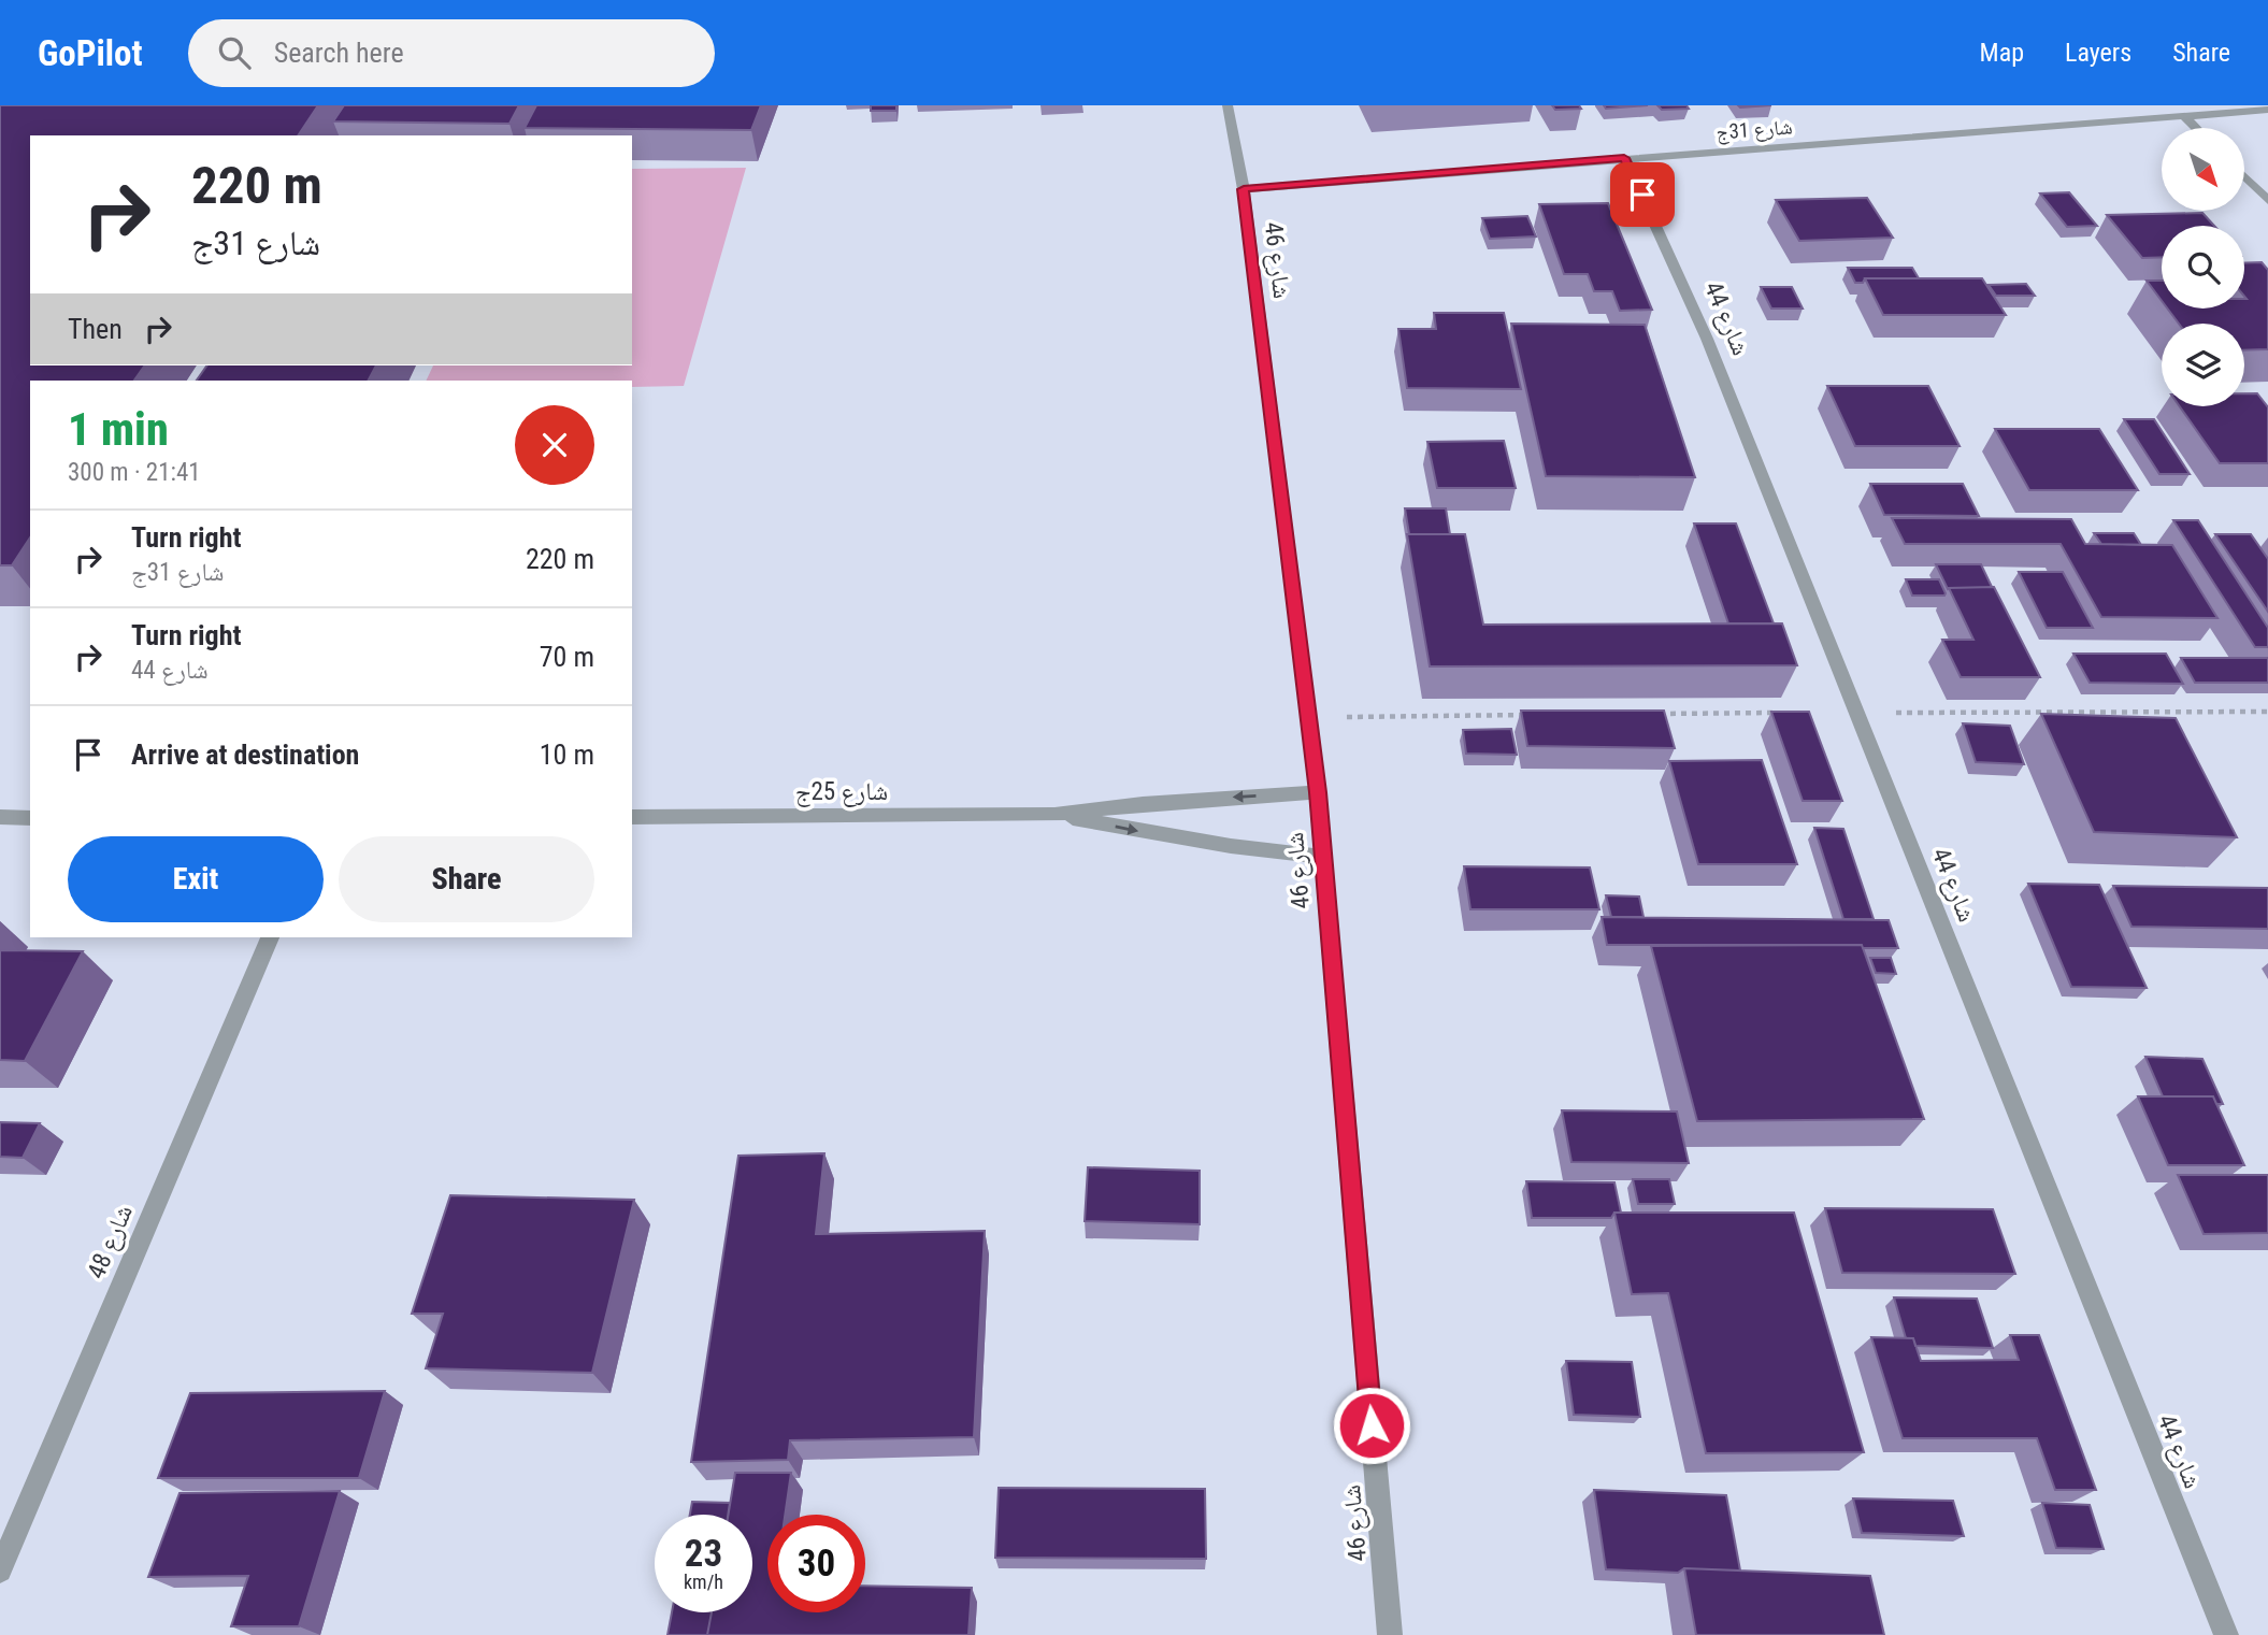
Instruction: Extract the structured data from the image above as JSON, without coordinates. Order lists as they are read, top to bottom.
{
  "streets": {
    "street": [
      "شارع 31ج",
      "شارع 46",
      "شارع 44",
      "شارع 25ج",
      "شارع 48"
    ]
  },
  "crossings": [
    ["شارع 31ج", "شارع 46"],
    ["شارع 31ج", "شارع 44"],
    ["شارع 46", "شارع 25ج"]
  ],
  "north": "bottom right",
  "page": {
    "header": "GoPilot",
    "search": "Search here",
    "nav": ["Map", "Layers", "Share"],
    "turn": ["220 m", "شارع 31ج"],
    "then": "Then",
    "heading": ["1 min", "300 m · 21:41"],
    "list": [
      {
        "name": "Turn right",
        "note": "شارع 31ج",
        "value": "220 m"
      },
      {
        "name": "Turn right",
        "note": "شارع 44",
        "value": "70 m"
      },
      {
        "name": "Arrive at destination",
        "value": "10 m"
      }
    ],
    "buttons": ["Exit", "Share"],
    "speed": "23 km/h",
    "limit": "30"
  }
}
